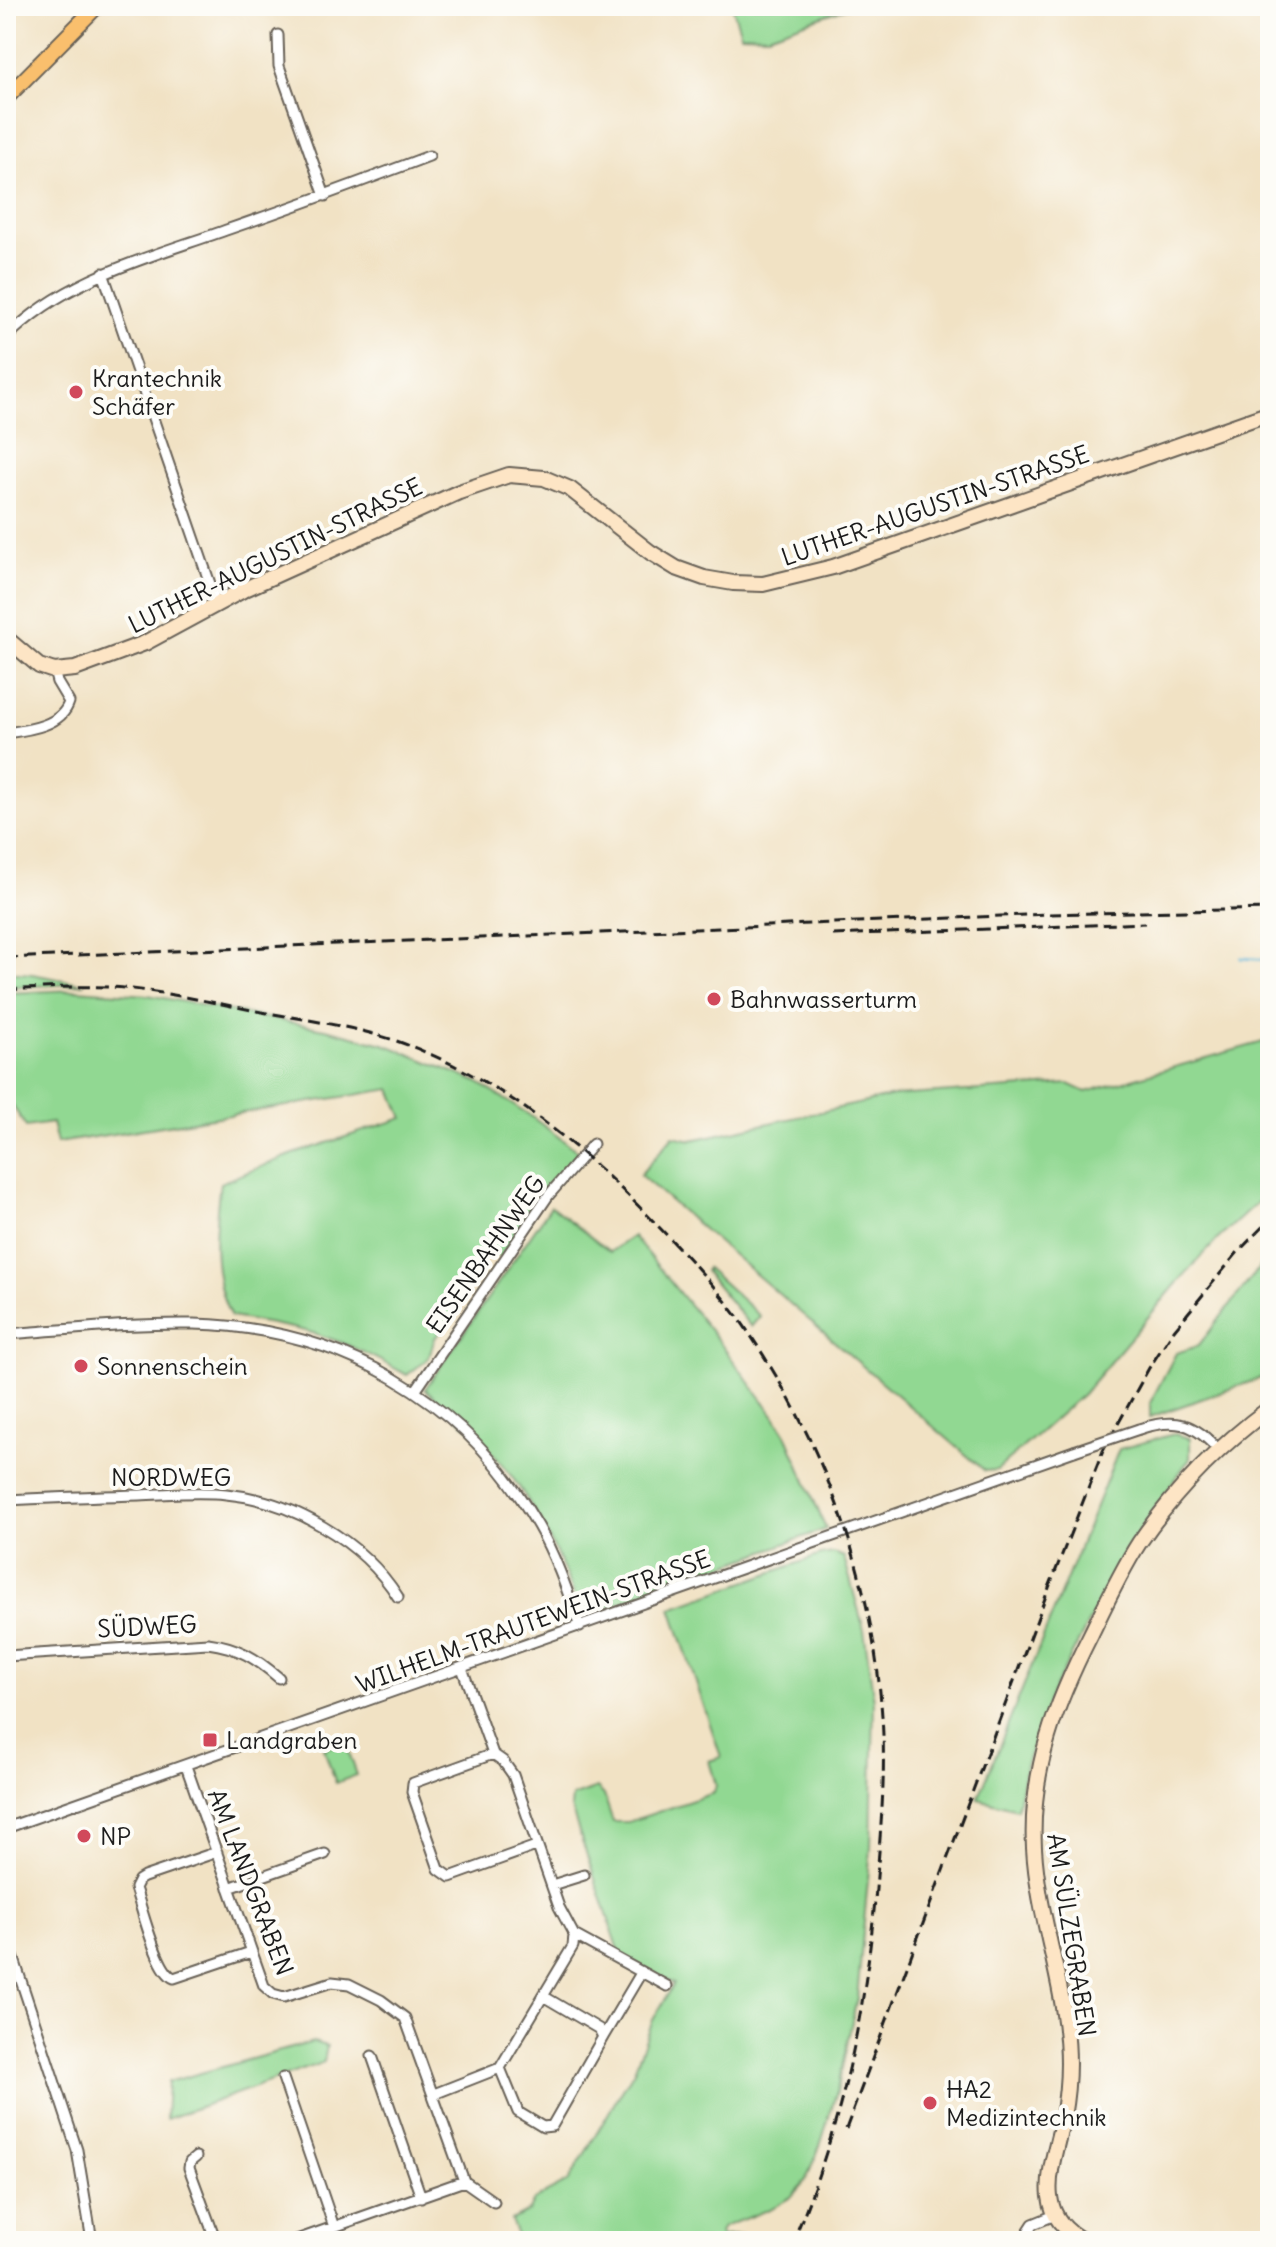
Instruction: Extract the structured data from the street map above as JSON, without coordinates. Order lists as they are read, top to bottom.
{
  "streets": {
    "street": [
      "LUTHER-AUGUSTIN-STRASSE",
      "EISENBAHNWEG",
      "NORDWEG",
      "WILHELM-TRAUTEWEIN-STRASSE",
      "SÜDWEG",
      "AM LANDGRABEN",
      "AM SÜLZEGRABEN"
    ]
  },
  "crossings": [
    ["WILHELM-TRAUTEWEIN-STRASSE", "AM LANDGRABEN"],
    ["WILHELM-TRAUTEWEIN-STRASSE", "AM SÜLZEGRABEN"]
  ],
  "places": {
    "other": [
      "Krantechnik Schäfer",
      "Bahnwasserturm",
      "Sonnenschein",
      "NP",
      "HA2 Medizintechnik"
    ],
    "transit": ["Landgraben"]
  }
}
